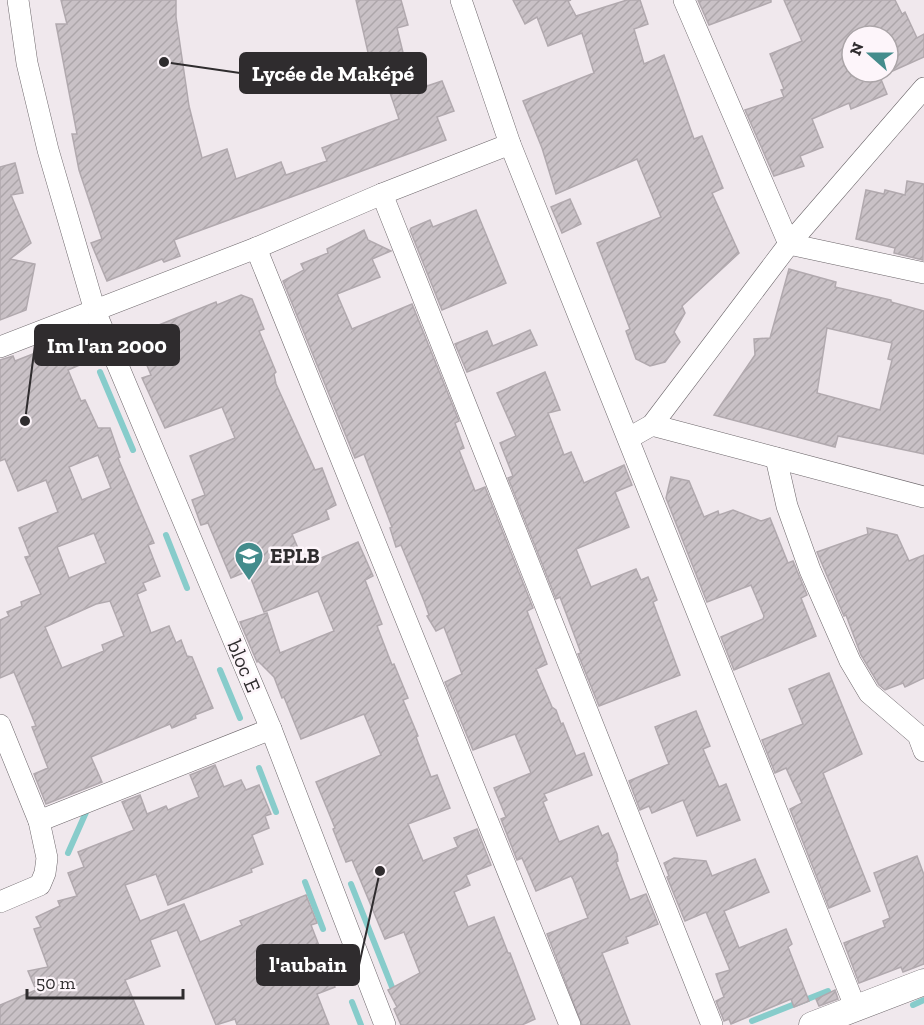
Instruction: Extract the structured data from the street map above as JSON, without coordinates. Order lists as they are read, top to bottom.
{
  "streets": {
    "street": ["bloc E"]
  },
  "places": {
    "other": ["Lycée de Maképé", "Im l'an 2000", "l'aubain"],
    "school or university": ["EPLB"]
  },
  "scale_bar": "50 m",
  "north": "left"
}
